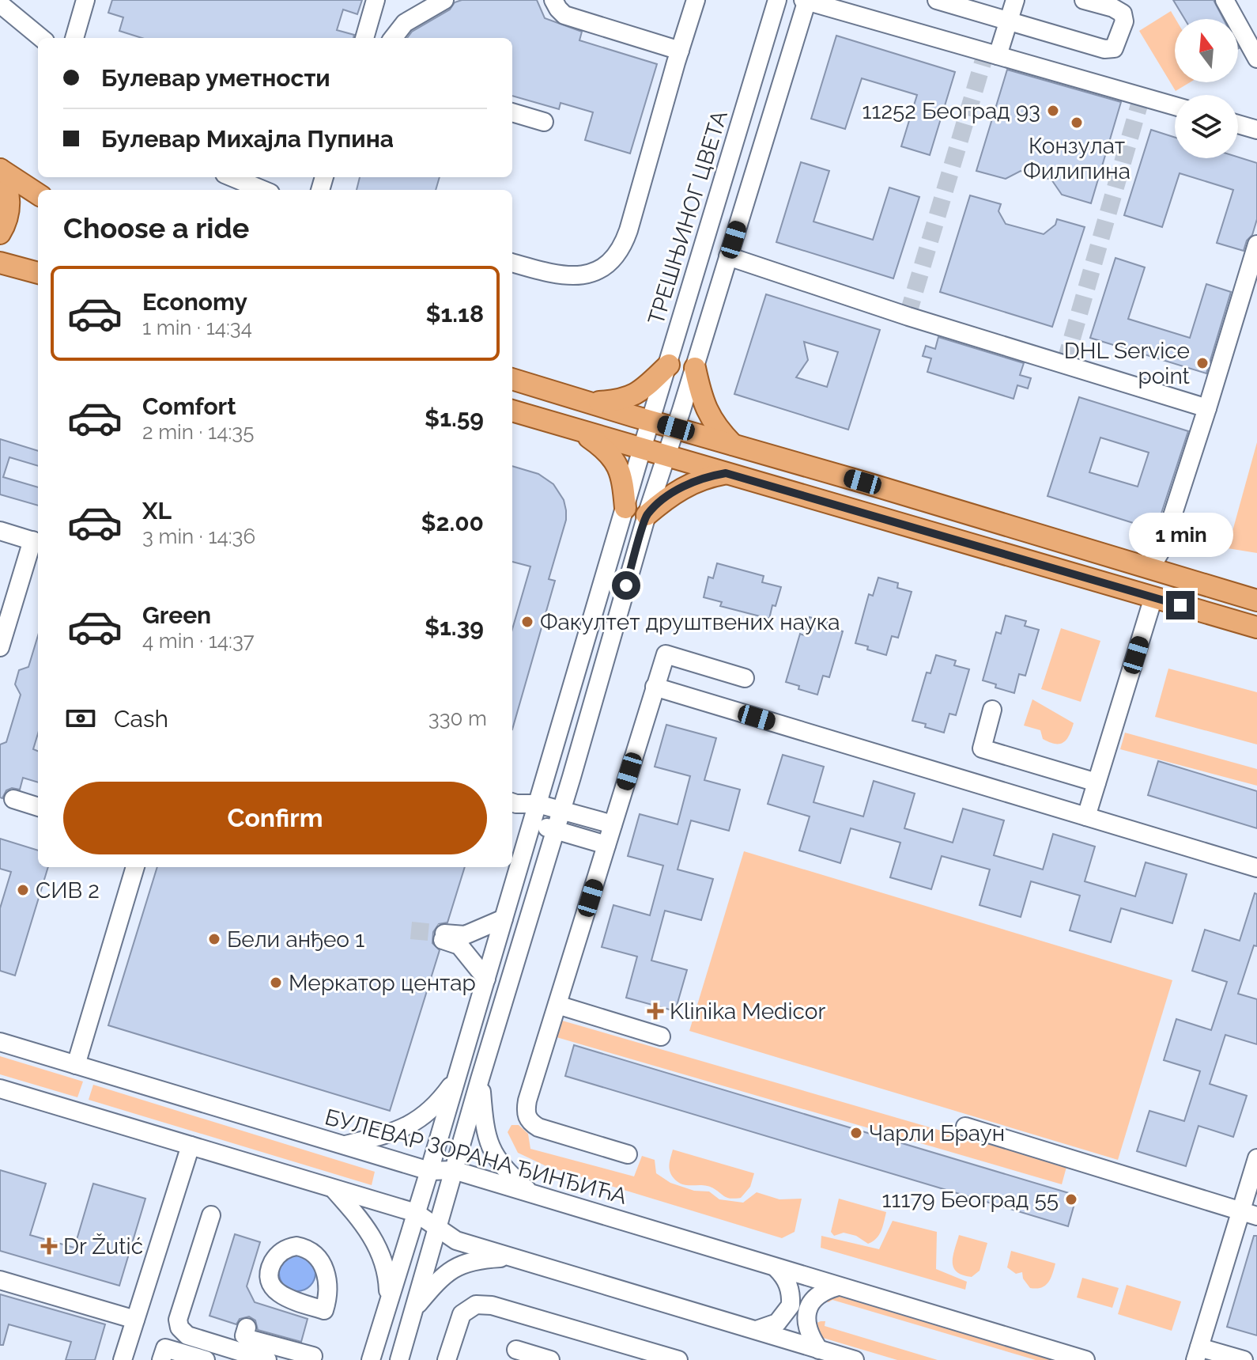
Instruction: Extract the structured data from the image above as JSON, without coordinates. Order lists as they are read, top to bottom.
{
  "streets": {
    "street": ["ТРЕШЊИНОГ ЦВЕТА", "БУЛЕВАР ЗОРАНА ЂИНЂИЋА"]
  },
  "crossings": [
    ["ТРЕШЊИНОГ ЦВЕТА", "БУЛЕВАР ЗОРАНА ЂИНЂИЋА"]
  ],
  "places": {
    "other": [
      "11252 Београд 93",
      "Конзулат Филипина",
      "DHL Service point",
      "Факултет друштвених наука",
      "СИВ 2",
      "Бели анђео 1",
      "Меркатор центар",
      "Чарли Браун",
      "11179 Београд 55"
    ],
    "health": ["Klinika Medicor", "Dr Žutić"]
  },
  "north": "top",
  "page": {
    "banner": ["Булевар уметности", "Булевар Михајла Пупина"],
    "heading": "Choose a ride",
    "list": [
      {
        "name": "Economy",
        "note": "1 min · 14:34",
        "value": "$1.18"
      },
      {
        "name": "Comfort",
        "note": "2 min · 14:35",
        "value": "$1.59"
      },
      {
        "name": "XL",
        "note": "3 min · 14:36",
        "value": "$2.00"
      },
      {
        "name": "Green",
        "note": "4 min · 14:37",
        "value": "$1.39"
      }
    ],
    "bubble": "1 min",
    "pay": ["Cash", "330 m"],
    "buttons": "Confirm"
  }
}
